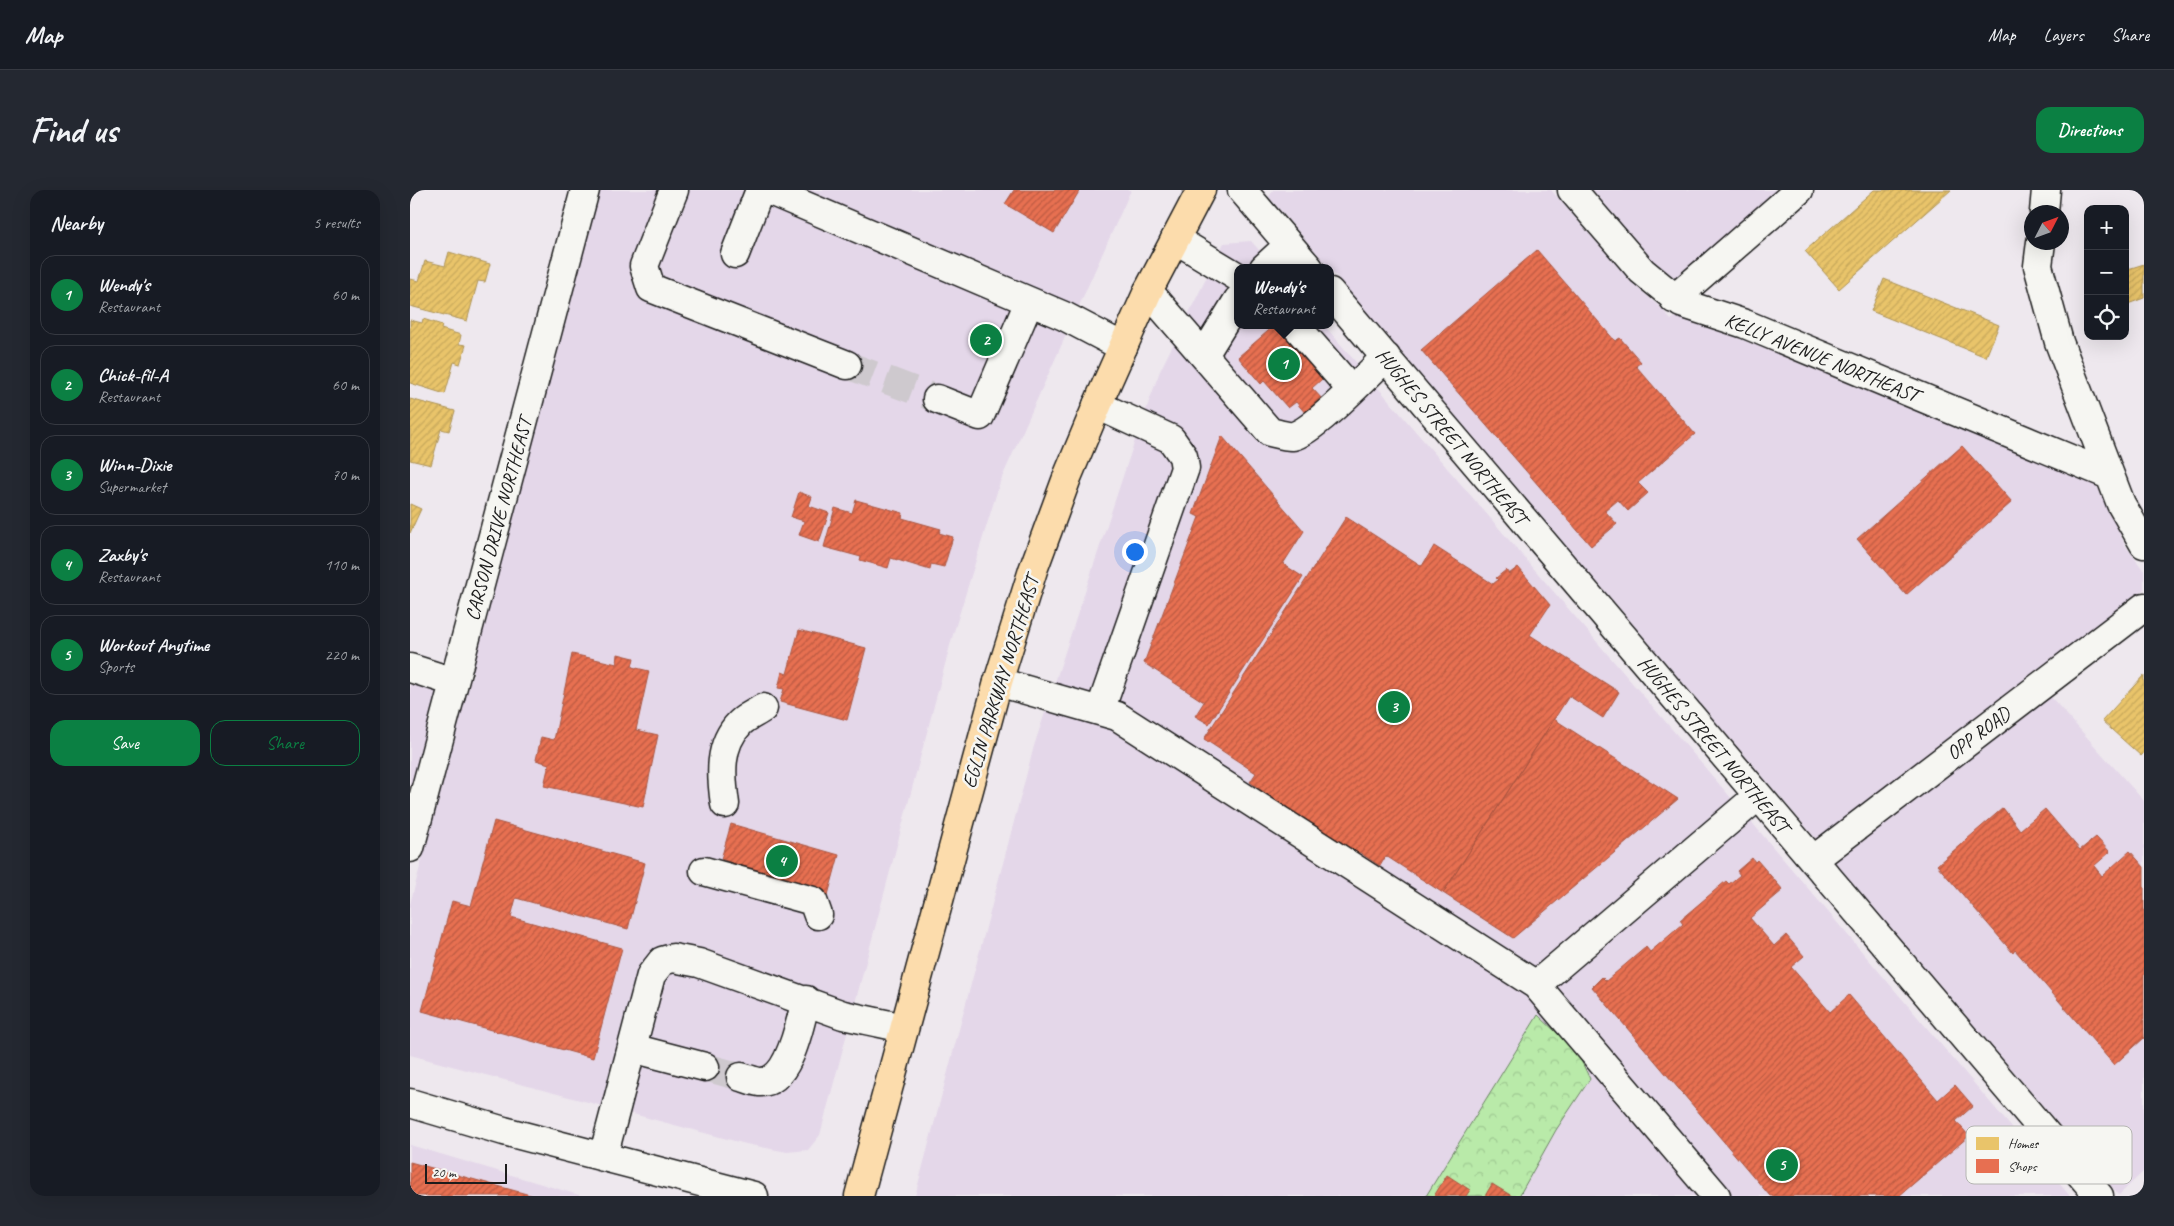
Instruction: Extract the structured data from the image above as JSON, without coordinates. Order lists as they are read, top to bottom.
{
  "streets": {
    "highway": ["EGLIN PARKWAY NORTHEAST"],
    "street": [
      "KELLY AVENUE NORTHEAST",
      "HUGHES STREET NORTHEAST",
      "CARSON DRIVE NORTHEAST",
      "OPP ROAD"
    ]
  },
  "crossings": [
    ["HUGHES STREET NORTHEAST", "OPP ROAD"]
  ],
  "legend": ["Homes", "Shops"],
  "scale_bar": "20 m",
  "north": "top right",
  "page": {
    "header": "Map",
    "nav": ["Map", "Layers", "Share"],
    "buttons": [
      "Directions",
      ["Save", "Share"]
    ],
    "title": "Find us",
    "heading": ["Nearby", "5 results"],
    "map_buttons": ["+", "−"],
    "list": [
      {
        "mark": "1",
        "name": "Wendy's",
        "note": "Restaurant",
        "value": "60 m"
      },
      {
        "mark": "2",
        "name": "Chick-fil-A",
        "note": "Restaurant",
        "value": "60 m"
      },
      {
        "mark": "3",
        "name": "Winn-Dixie",
        "note": "Supermarket",
        "value": "70 m"
      },
      {
        "mark": "4",
        "name": "Zaxby's",
        "note": "Restaurant",
        "value": "110 m"
      },
      {
        "mark": "5",
        "name": "Workout Anytime",
        "note": "Sports",
        "value": "220 m"
      }
    ],
    "popup": ["Wendy's", "Restaurant"],
    "pins": [
      "2",
      "1",
      "3",
      "4",
      "5"
    ],
    "scale": "20 m"
  }
}
